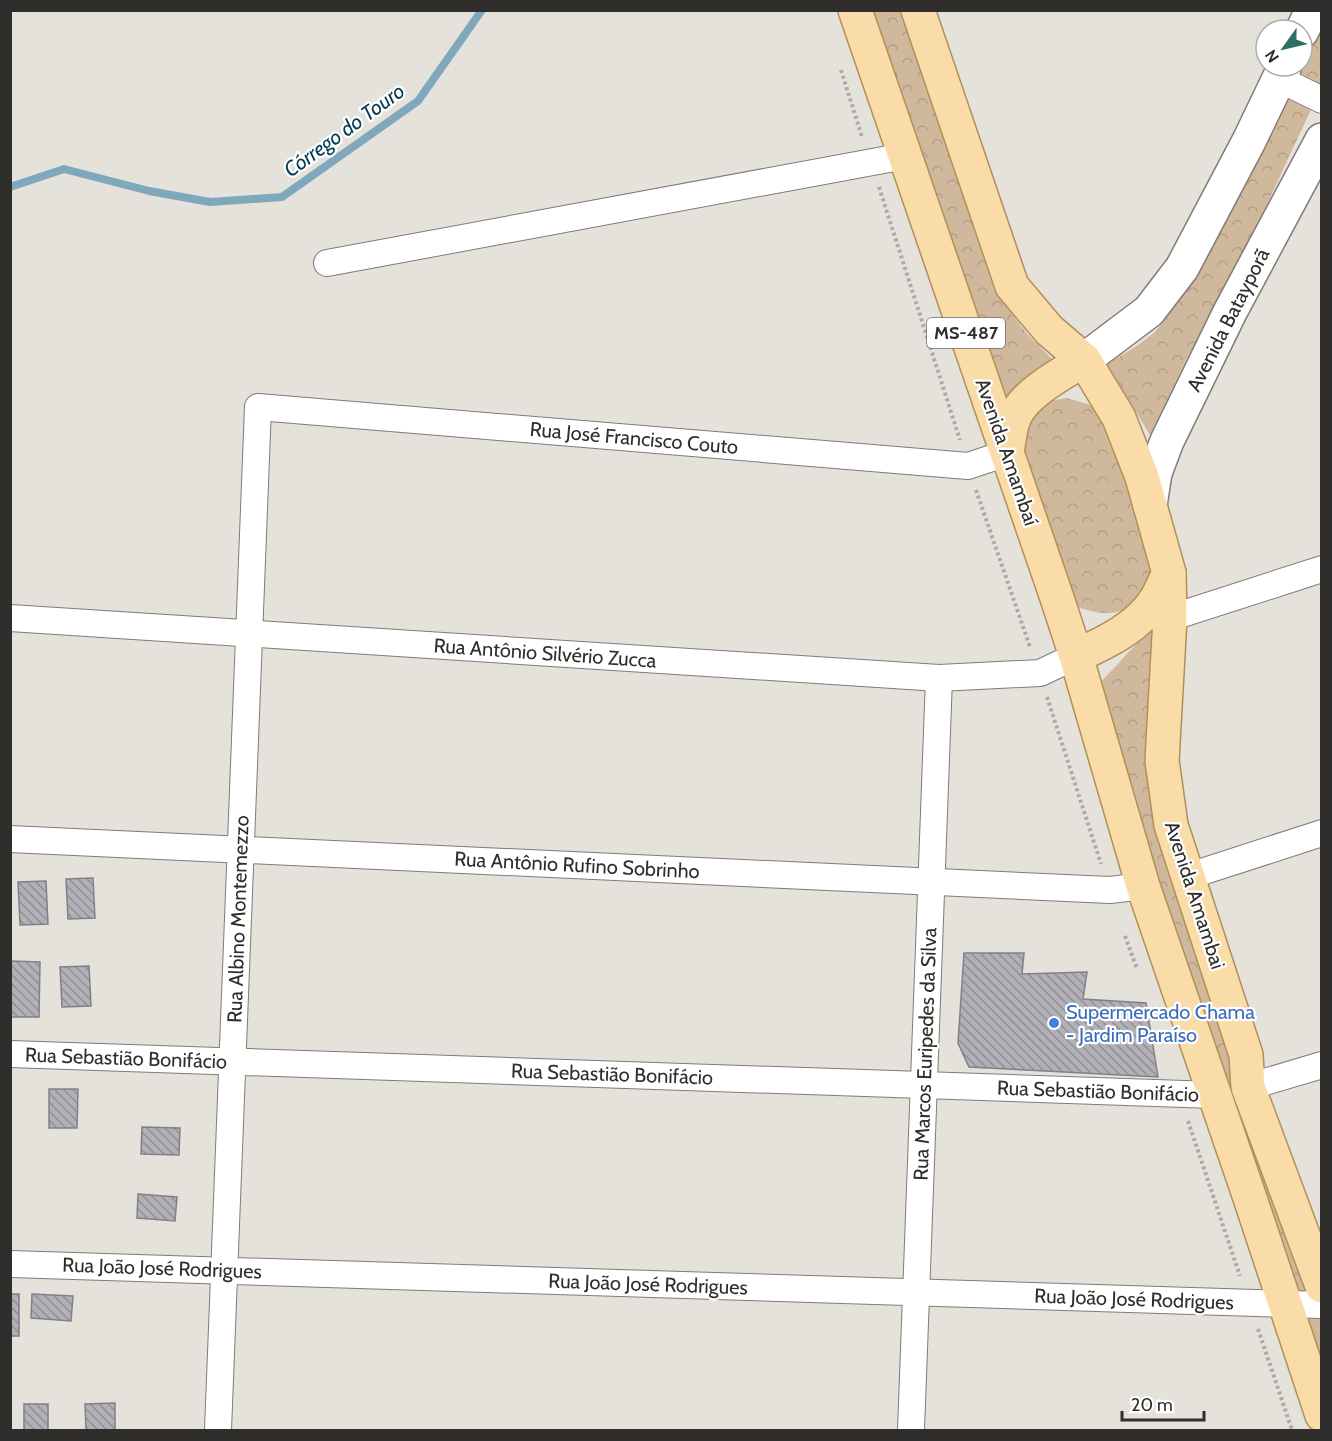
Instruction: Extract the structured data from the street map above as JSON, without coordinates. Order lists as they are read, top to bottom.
{
  "streets": {
    "main road": [
      "Avenida Batayporã",
      "MS-487",
      "Avenida Amambaí",
      "Avenida Amambai"
    ],
    "street": [
      "Rua José Francisco Couto",
      "Rua Antônio Silvério Zucca",
      "Rua Antônio Rufino Sobrinho",
      "Rua Albino Montemezzo",
      "Rua Marcos Euripedes da Silva",
      "Rua Sebastião Bonifácio",
      "Rua João José Rodrigues"
    ]
  },
  "crossings": [
    ["Avenida Batayporã", "Avenida Amambai"],
    ["MS-487", "Avenida Amambaí"],
    ["MS-487", "Rua Antônio Silvério Zucca"],
    ["MS-487", "Rua Antônio Rufino Sobrinho"],
    ["MS-487", "Rua Sebastião Bonifácio"],
    ["MS-487", "Rua João José Rodrigues"],
    ["Rua José Francisco Couto", "Avenida Amambaí"],
    ["Rua José Francisco Couto", "Rua Albino Montemezzo"],
    ["Avenida Amambaí", "Rua Antônio Silvério Zucca"],
    ["Rua Antônio Silvério Zucca", "Rua Albino Montemezzo"],
    ["Rua Antônio Silvério Zucca", "Rua Marcos Euripedes da Silva"],
    ["Rua Antônio Rufino Sobrinho", "Rua Albino Montemezzo"],
    ["Rua Antônio Rufino Sobrinho", "Rua Marcos Euripedes da Silva"],
    ["Rua Albino Montemezzo", "Rua Sebastião Bonifácio"],
    ["Rua Albino Montemezzo", "Rua João José Rodrigues"],
    ["Rua Marcos Euripedes da Silva", "Rua Sebastião Bonifácio"],
    ["Rua Marcos Euripedes da Silva", "Rua João José Rodrigues"]
  ],
  "water": ["Córrego do Touro"],
  "places": ["Supermercado Chama - Jardim Paraíso"],
  "scale_bar": "20 m",
  "north": "bottom left"
}
